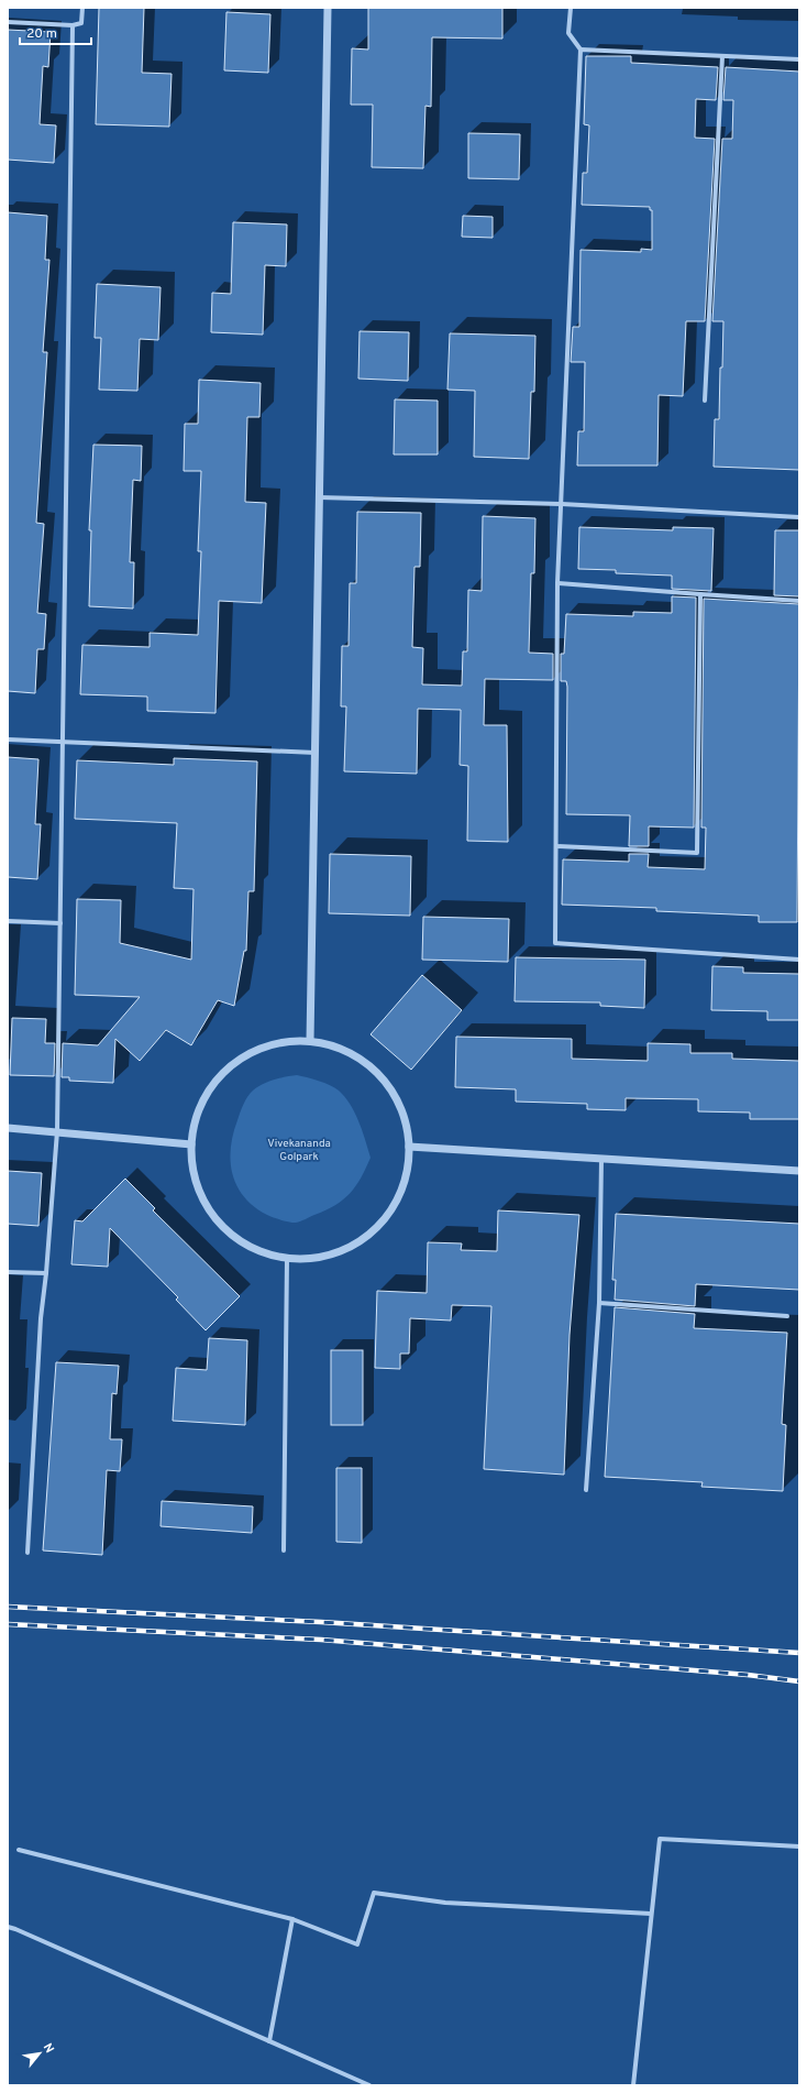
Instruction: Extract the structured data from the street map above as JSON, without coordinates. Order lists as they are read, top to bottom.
{
  "parks": ["Vivekananda Golpark"],
  "scale_bar": "20 m",
  "north": "top right"
}
